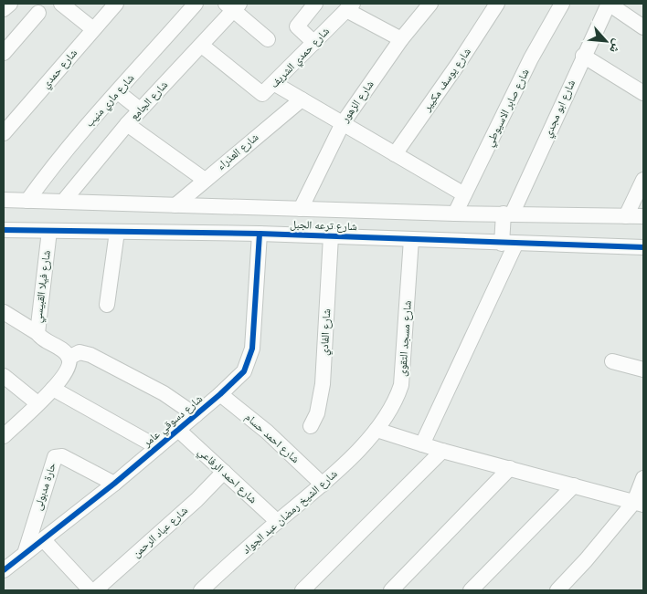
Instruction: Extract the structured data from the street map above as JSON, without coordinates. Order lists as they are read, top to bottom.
{
  "streets": {
    "street": [
      "شارع حمدي الشريف",
      "شارع حمدي",
      "شارع يوسف مكيير",
      "شارع ماري منيب",
      "شارع الجامع",
      "شارع الزهور",
      "شارع صابر الاسيوطي",
      "شارع ابو مجدي",
      "شارع العذراء",
      "شارع ترعه الجبل",
      "شارع فيلا القبيسي",
      "شارع الفادي",
      "شارع مسجد التقوى",
      "شارع دسوقي عامر",
      "شارع احمد حسام",
      "شارع احمد الرفاعي",
      "حارة مدبولى",
      "شارع الشيخ رمضان عبد الجواد",
      "شارع عباد الرحمن"
    ]
  },
  "crossings": [
    ["شارع حمدي الشريف", "شارع الجامع"],
    ["شارع ماري منيب", "شارع ترعه الجبل"],
    ["شارع الجامع", "شارع ترعه الجبل"],
    ["شارع الزهور", "شارع ترعه الجبل"],
    ["شارع صابر الاسيوطي", "شارع ترعه الجبل"],
    ["شارع ابو مجدي", "شارع ترعه الجبل"],
    ["شارع العذراء", "شارع ترعه الجبل"],
    ["شارع ترعه الجبل", "شارع فيلا القبيسي"],
    ["شارع ترعه الجبل", "شارع الفادي"],
    ["شارع ترعه الجبل", "شارع مسجد التقوى"],
    ["شارع ترعه الجبل", "شارع دسوقي عامر"],
    ["شارع مسجد التقوى", "شارع الشيخ رمضان عبد الجواد"],
    ["شارع دسوقي عامر", "شارع احمد حسام"],
    ["شارع دسوقي عامر", "شارع احمد الرفاعي"],
    ["شارع دسوقي عامر", "حارة مدبولى"],
    ["شارع احمد حسام", "شارع الشيخ رمضان عبد الجواد"],
    ["شارع احمد الرفاعي", "شارع الشيخ رمضان عبد الجواد"],
    ["شارع احمد الرفاعي", "شارع عباد الرحمن"]
  ],
  "north": "bottom right"
}
